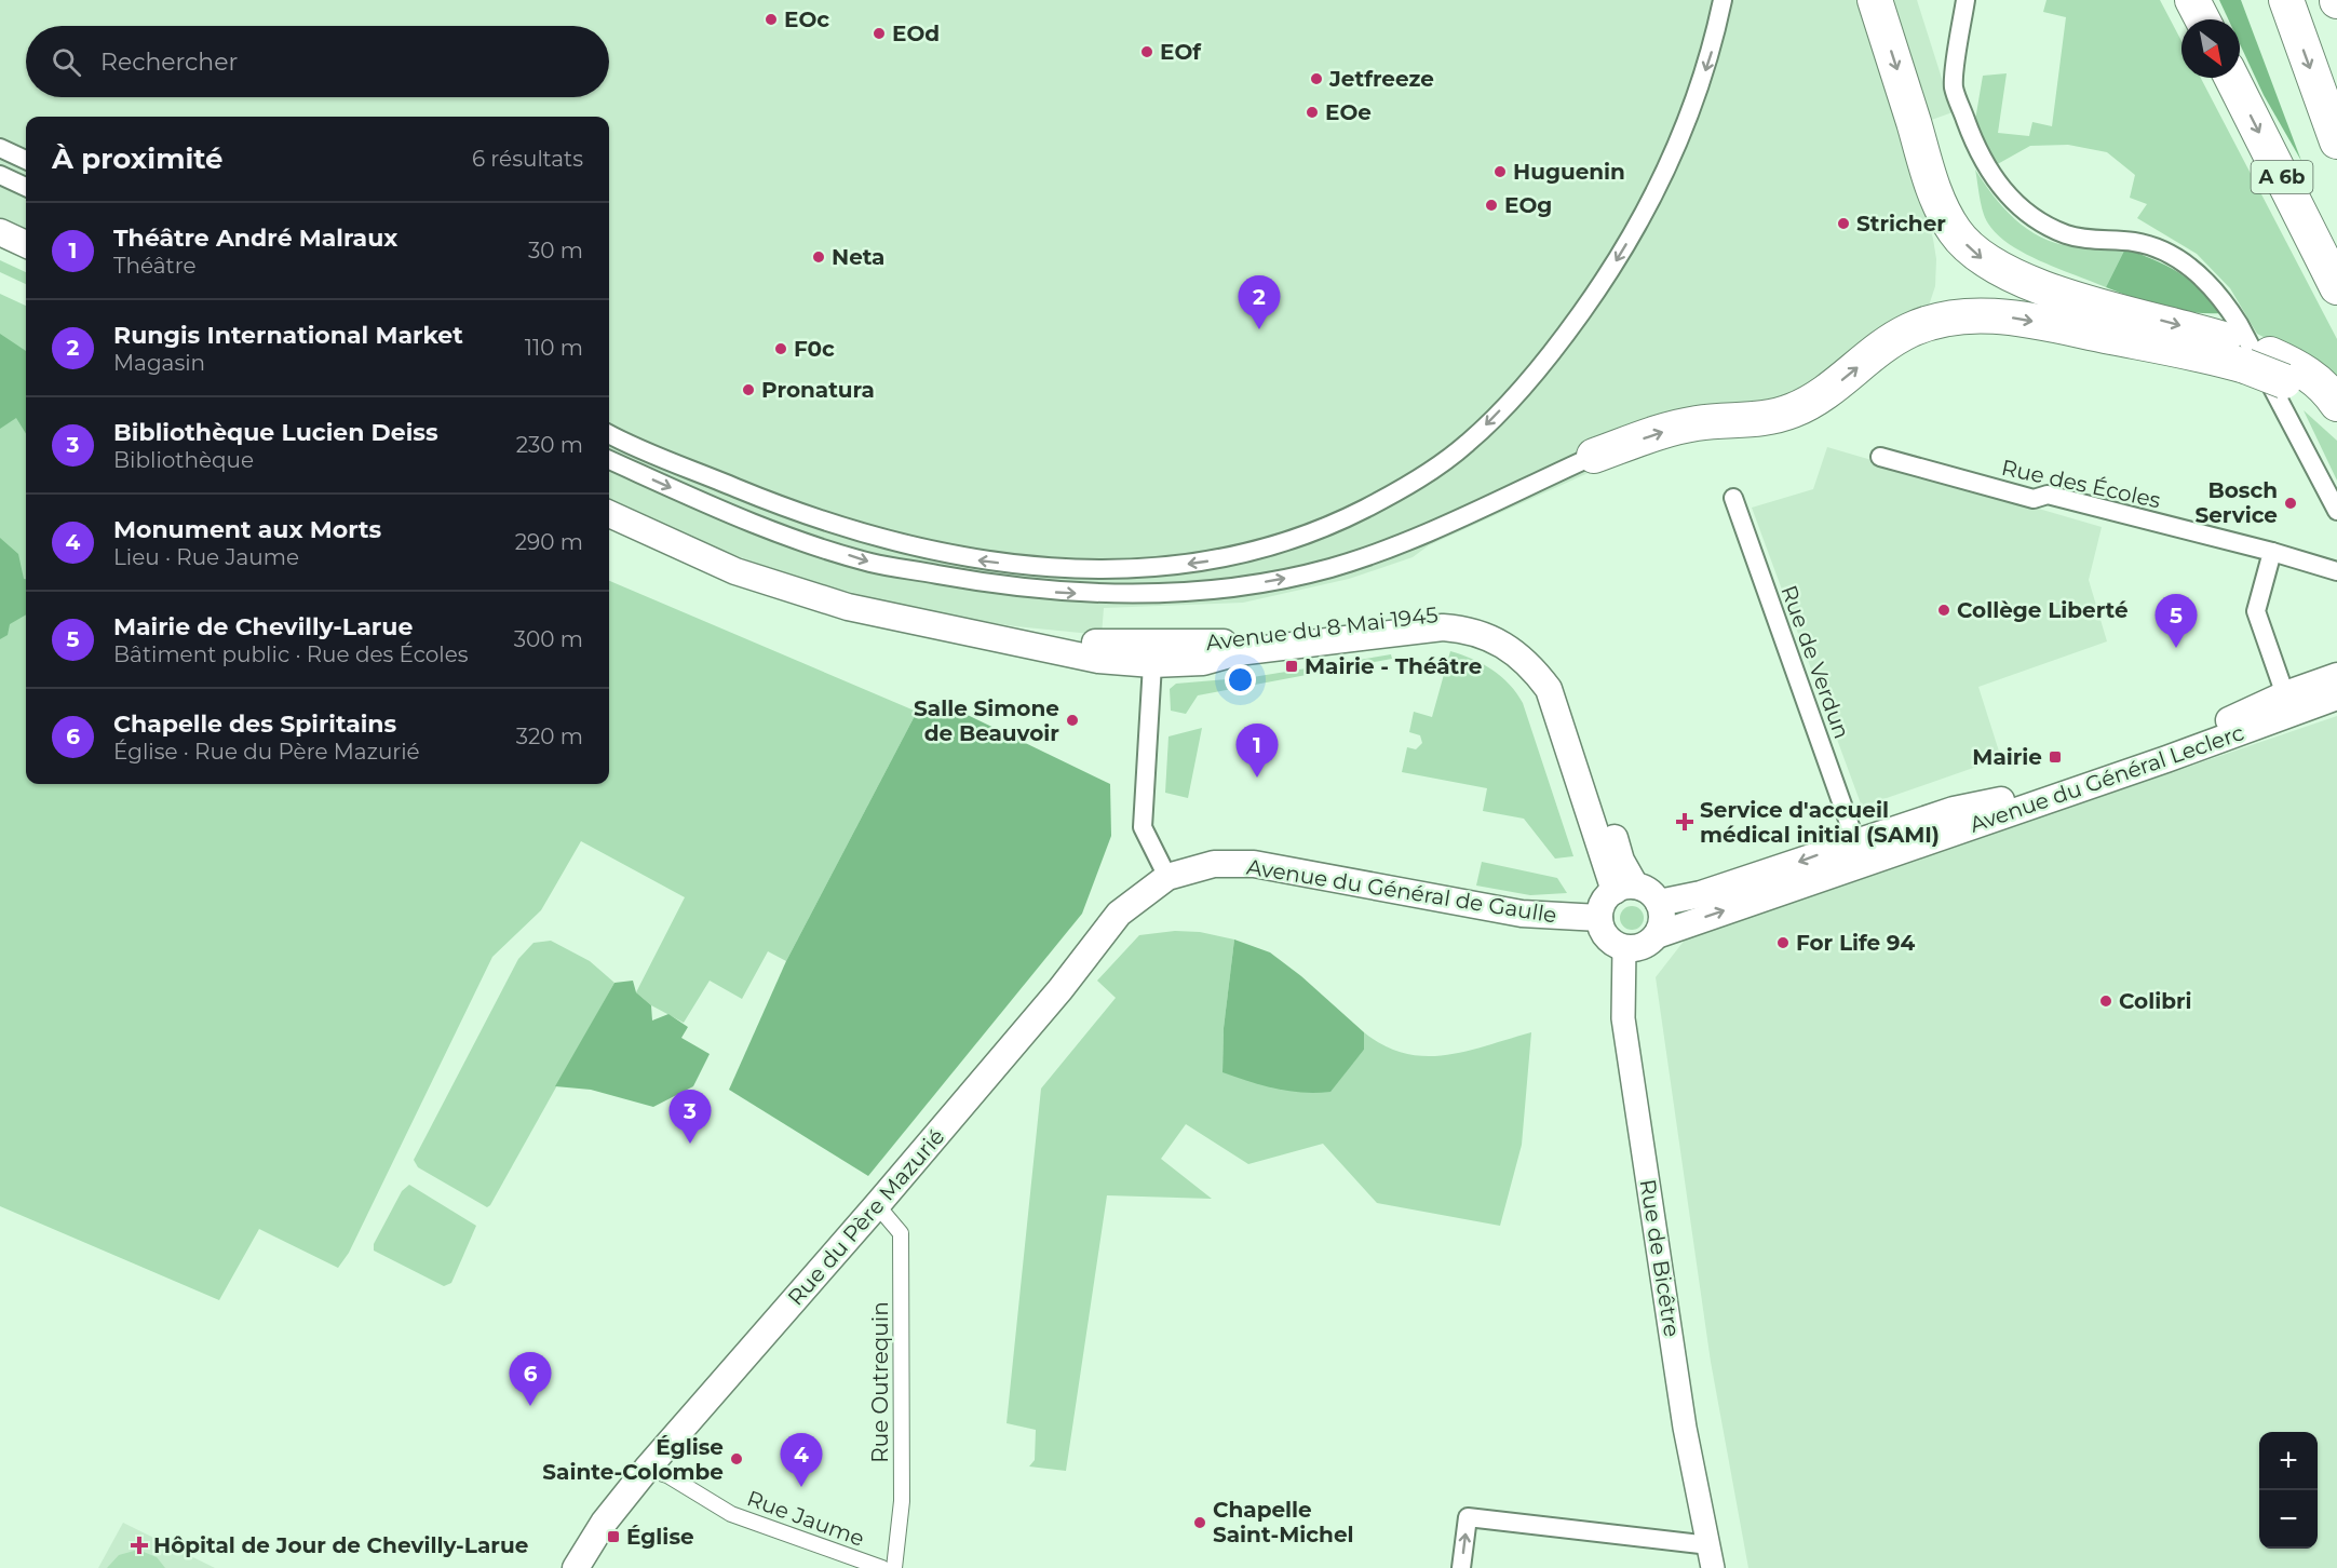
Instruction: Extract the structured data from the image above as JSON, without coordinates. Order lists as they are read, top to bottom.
{
  "streets": {
    "highway": ["A 6b"],
    "main road": [
      "Avenue du 8 Mai 1945",
      "Avenue du Général Leclerc",
      "Avenue du Général de Gaulle",
      "Rue du Père Mazurié"
    ],
    "street": [
      "Rue des Écoles",
      "Rue de Verdun",
      "Rue de Bicêtre",
      "Rue Outrequin",
      "Rue Jaume"
    ]
  },
  "crossings": [
    ["Avenue du 8 Mai 1945", "Avenue du Général Leclerc"],
    ["Avenue du 8 Mai 1945", "Avenue du Général de Gaulle"],
    ["Avenue du 8 Mai 1945", "Rue de Bicêtre"],
    ["Avenue du Général Leclerc", "Avenue du Général de Gaulle"],
    ["Avenue du Général Leclerc", "Rue de Bicêtre"],
    ["Avenue du Général de Gaulle", "Rue du Père Mazurié"],
    ["Avenue du Général de Gaulle", "Rue de Bicêtre"],
    ["Rue du Père Mazurié", "Rue Outrequin"],
    ["Rue du Père Mazurié", "Rue Jaume"]
  ],
  "places": {
    "other": [
      "EOc",
      "EOd",
      "EOf",
      "Jetfreeze",
      "EOe",
      "Huguenin",
      "EOg",
      "Stricher",
      "Neta",
      "F0c",
      "Pronatura",
      "Bosch Service",
      "Collège Liberté",
      "Salle Simone de Beauvoir",
      "For Life 94",
      "Colibri",
      "Église Sainte-Colombe",
      "Chapelle Saint-Michel"
    ],
    "transit": ["Mairie - Théâtre", "Mairie", "Église"],
    "health": ["Service d'accueil médical initial (SAMI)", "Hôpital de Jour de Chevilly-Larue"]
  },
  "north": "bottom right",
  "page": {
    "search": "Rechercher",
    "heading": ["À proximité", "6 résultats"],
    "list": [
      {
        "mark": "1",
        "name": "Théâtre André Malraux",
        "note": "Théâtre",
        "value": "30 m"
      },
      {
        "mark": "2",
        "name": "Rungis International Market",
        "note": "Magasin",
        "value": "110 m"
      },
      {
        "mark": "3",
        "name": "Bibliothèque Lucien Deiss",
        "note": "Bibliothèque",
        "value": "230 m"
      },
      {
        "mark": "4",
        "name": "Monument aux Morts",
        "note": "Lieu · Rue Jaume",
        "value": "290 m"
      },
      {
        "mark": "5",
        "name": "Mairie de Chevilly-Larue",
        "note": "Bâtiment public · Rue des Écoles",
        "value": "300 m"
      },
      {
        "mark": "6",
        "name": "Chapelle des Spiritains",
        "note": "Église · Rue du Père Mazurié",
        "value": "320 m"
      }
    ],
    "pins": [
      "2",
      "5",
      "1",
      "3",
      "6",
      "4"
    ],
    "map_buttons": ["+", "−"]
  }
}
